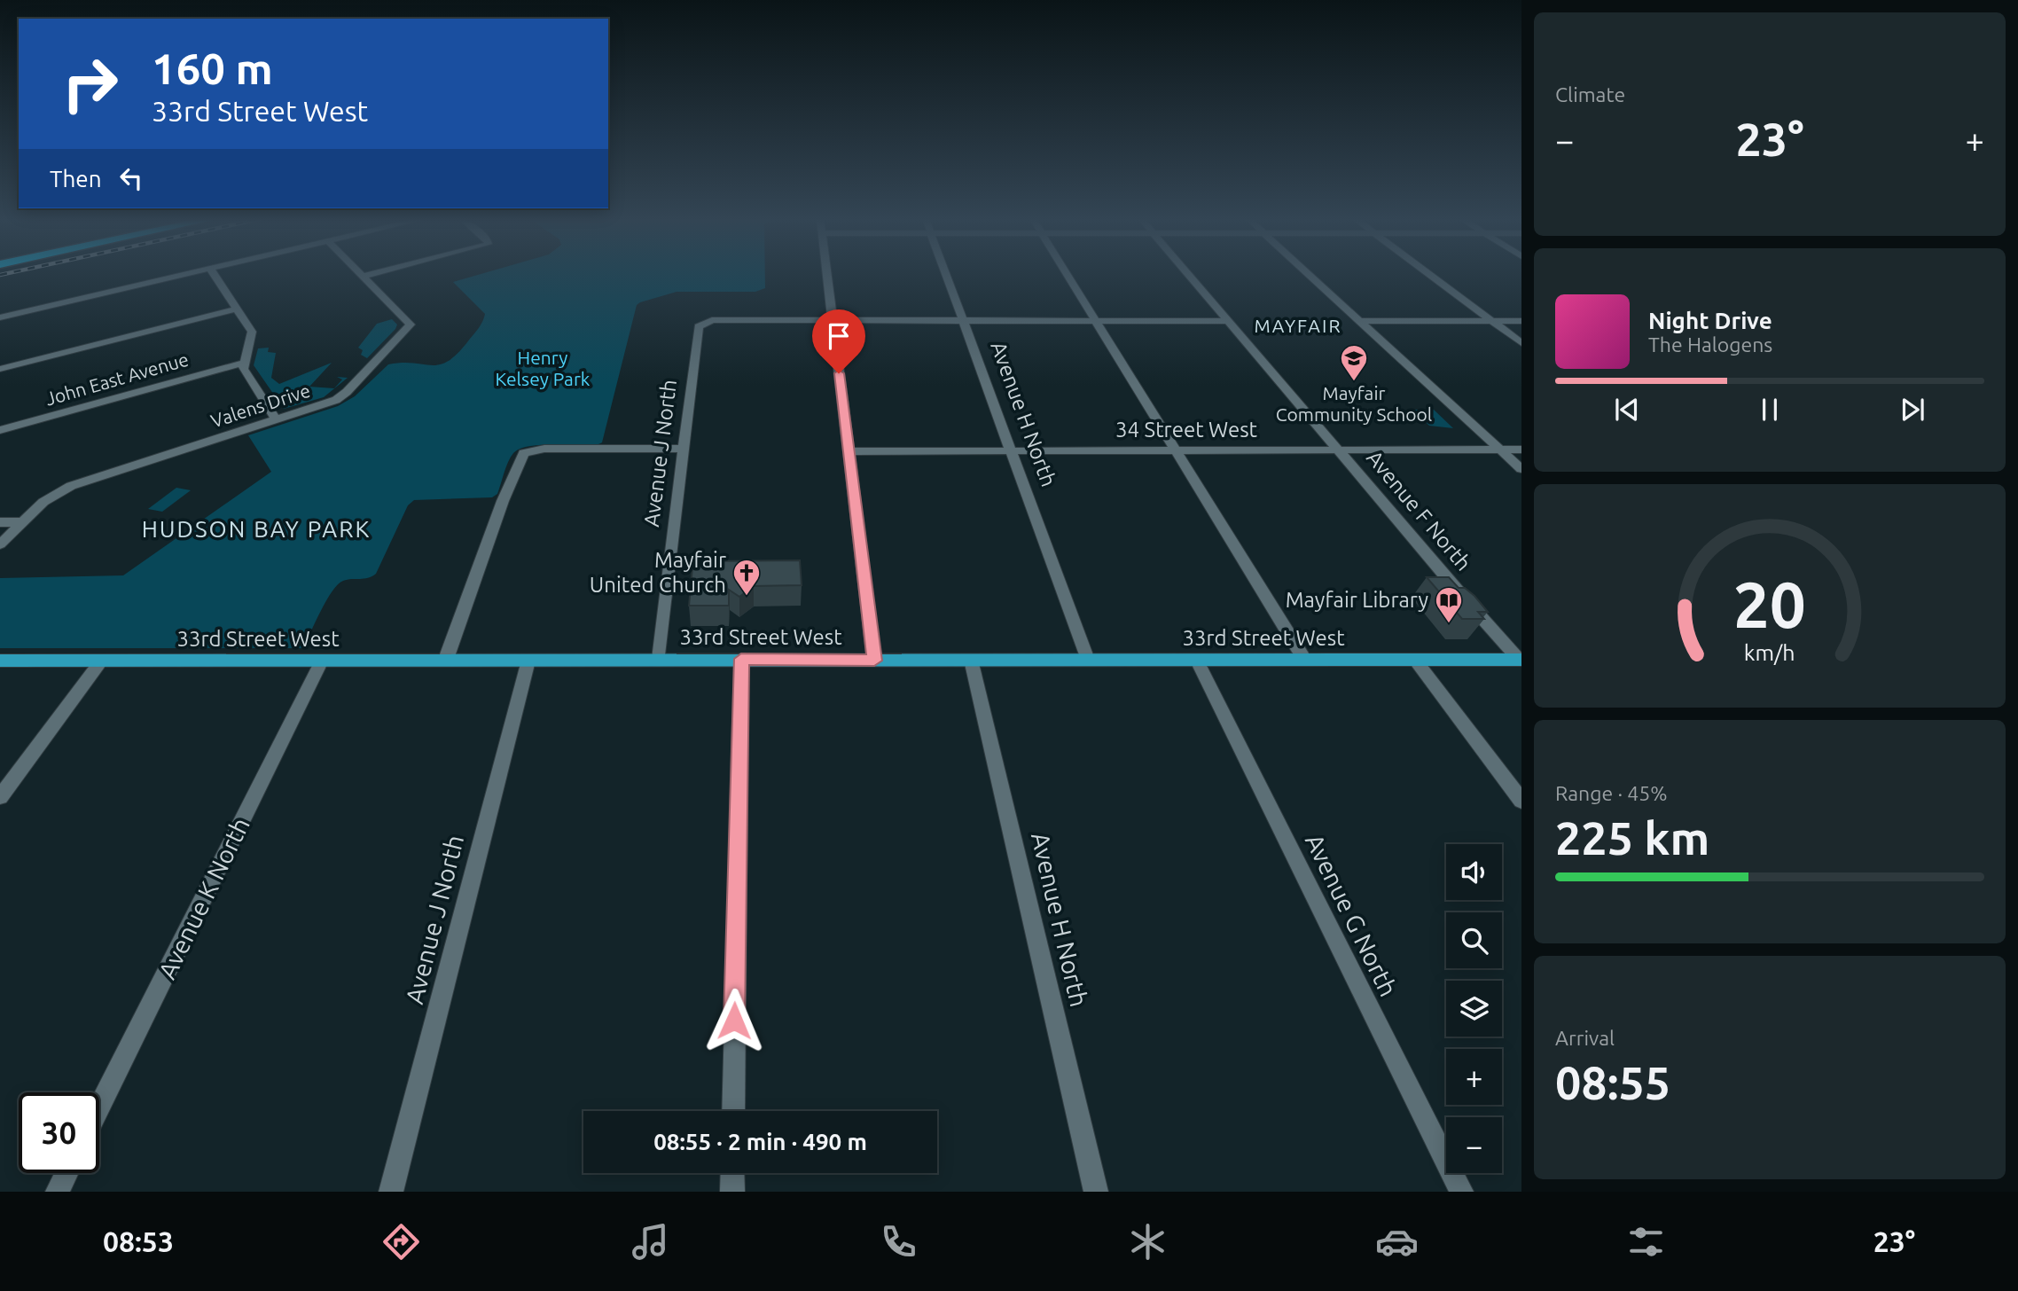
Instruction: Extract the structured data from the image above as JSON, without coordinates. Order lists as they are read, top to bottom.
{
  "streets": {
    "main road": ["33rd Street West"],
    "street": [
      "John East Avenue",
      "Valens Drive",
      "Avenue H North",
      "34 Street West",
      "Avenue J North",
      "Avenue F North",
      "Avenue K North",
      "Avenue G North"
    ]
  },
  "crossings": [
    ["Avenue H North", "34 Street West"],
    ["Avenue H North", "33rd Street West"],
    ["34 Street West", "Avenue F North"],
    ["Avenue J North", "33rd Street West"],
    ["Avenue F North", "33rd Street West"],
    ["33rd Street West", "Avenue K North"],
    ["33rd Street West", "Avenue G North"]
  ],
  "districts": ["MAYFAIR", "HUDSON BAY PARK"],
  "parks": ["Henry Kelsey Park"],
  "places": {
    "school or university": ["Mayfair Community School"],
    "church": ["Mayfair United Church"],
    "library": ["Mayfair Library"]
  },
  "page": {
    "tile": [
      "Climate",
      ["Range · 45%", "225 km"],
      ["Arrival", "08:55"]
    ],
    "turn": ["160 m", "33rd Street West"],
    "heat": ["−", "23°", "+"],
    "then": "Then",
    "song": ["Night Drive", "The Halogens"],
    "map_buttons": ["+", "−"],
    "limit": "30",
    "trip": "08:55 · 2 min · 490 m",
    "tabs": ["08:53", "23°"],
    "gauge": ["20", "km/h"]
  }
}
